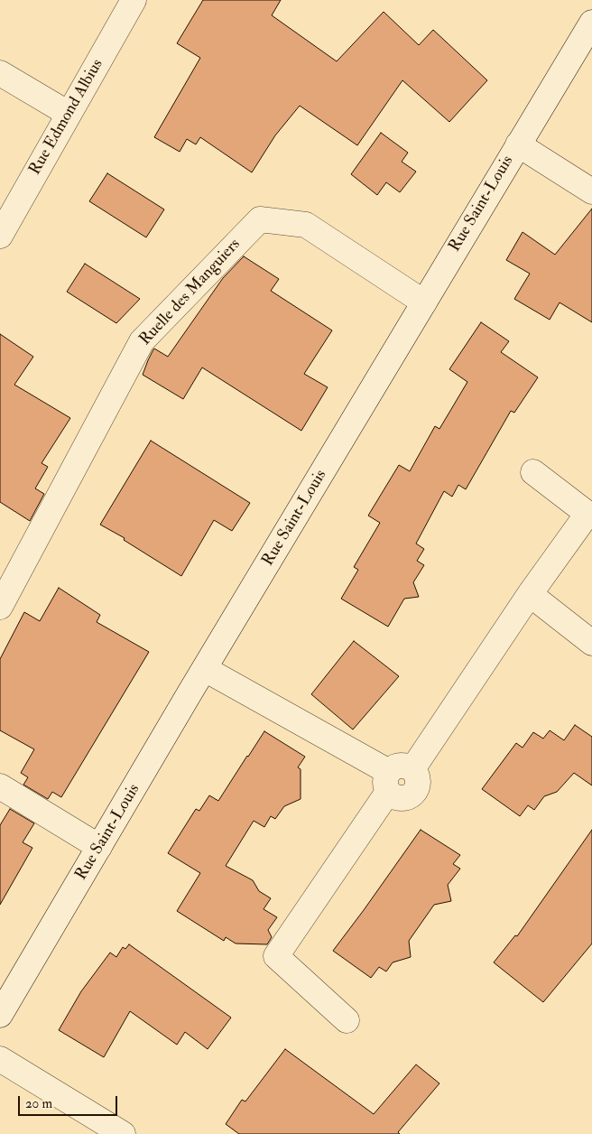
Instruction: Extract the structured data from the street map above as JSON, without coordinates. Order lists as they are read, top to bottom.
{
  "streets": {
    "street": ["Rue Edmond Albius", "Rue Saint-Louis", "Ruelle des Manguiers"]
  },
  "crossings": [
    ["Rue Saint-Louis", "Ruelle des Manguiers"]
  ],
  "scale_bar": "20 m"
}
